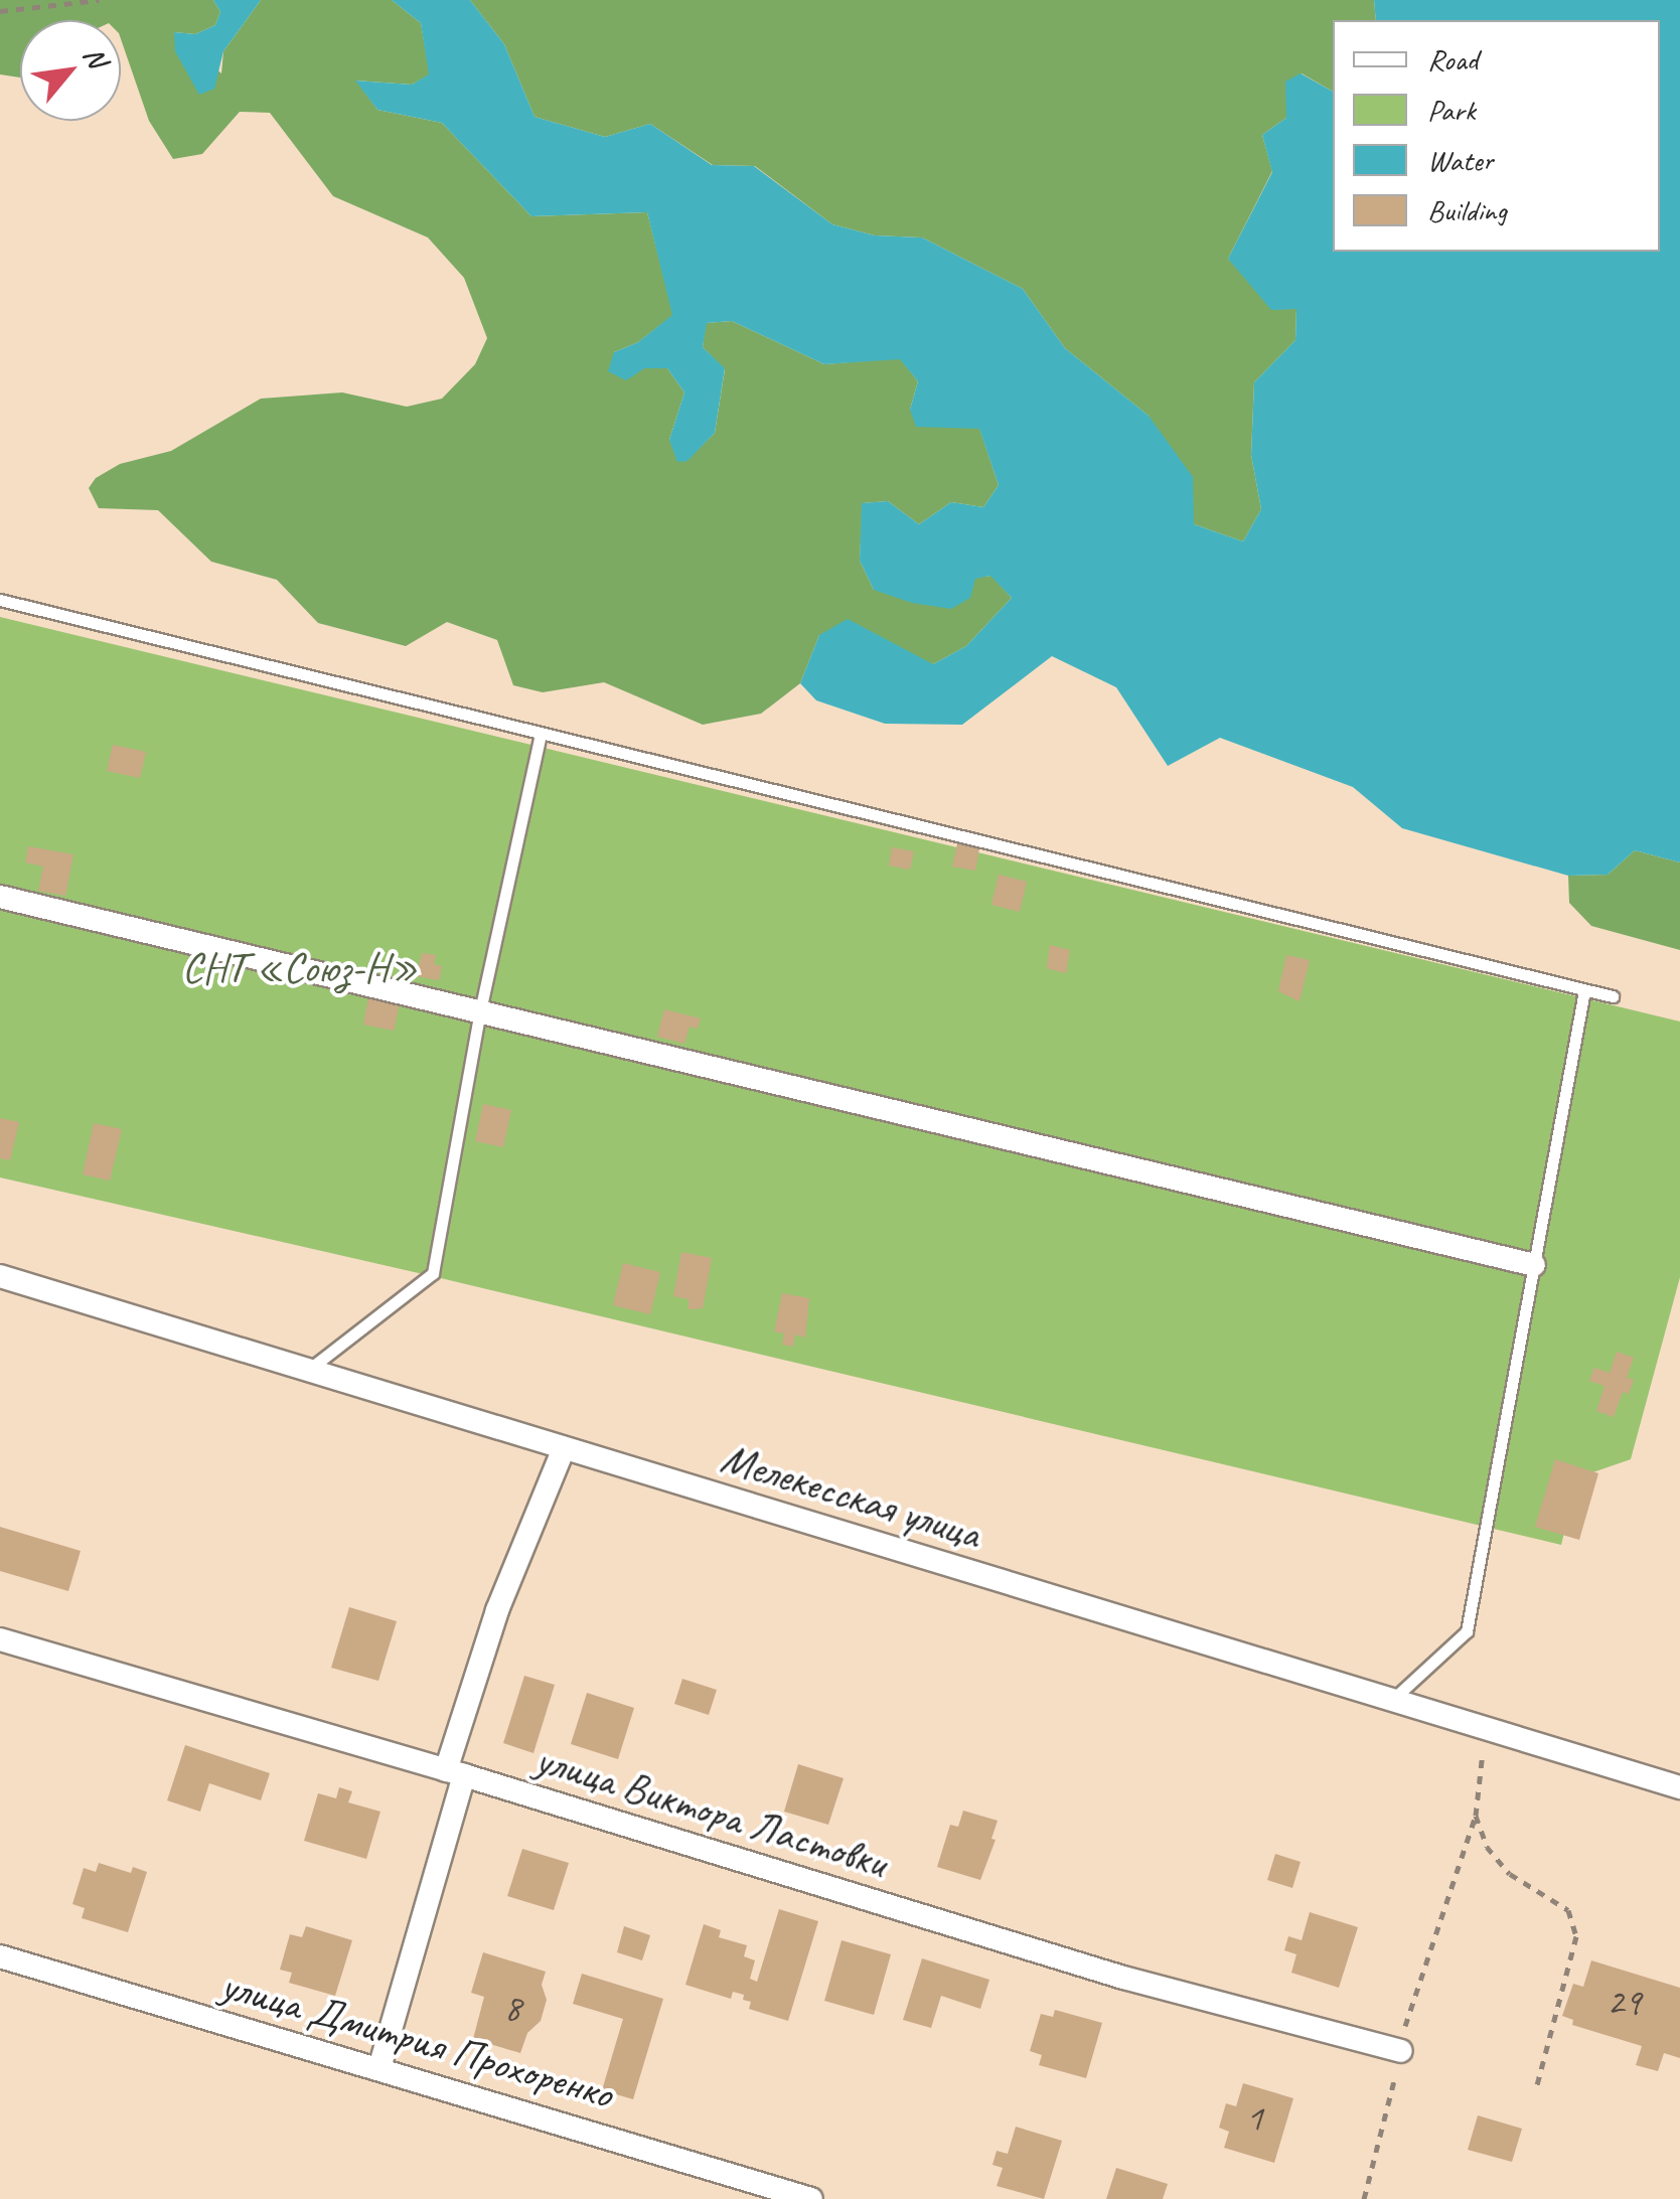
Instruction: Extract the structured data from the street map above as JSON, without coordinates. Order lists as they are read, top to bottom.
{
  "streets": {
    "street": ["Мелекесская улица", "улица Виктора Ластовки", "улица Дмитрия Прохоренко"]
  },
  "parks": ["СНТ «Союз-Н»"],
  "house_numbers": ["29", "8", "1"],
  "legend": [
    "Road",
    "Park",
    "Water",
    "Building"
  ],
  "north": "top right"
}
